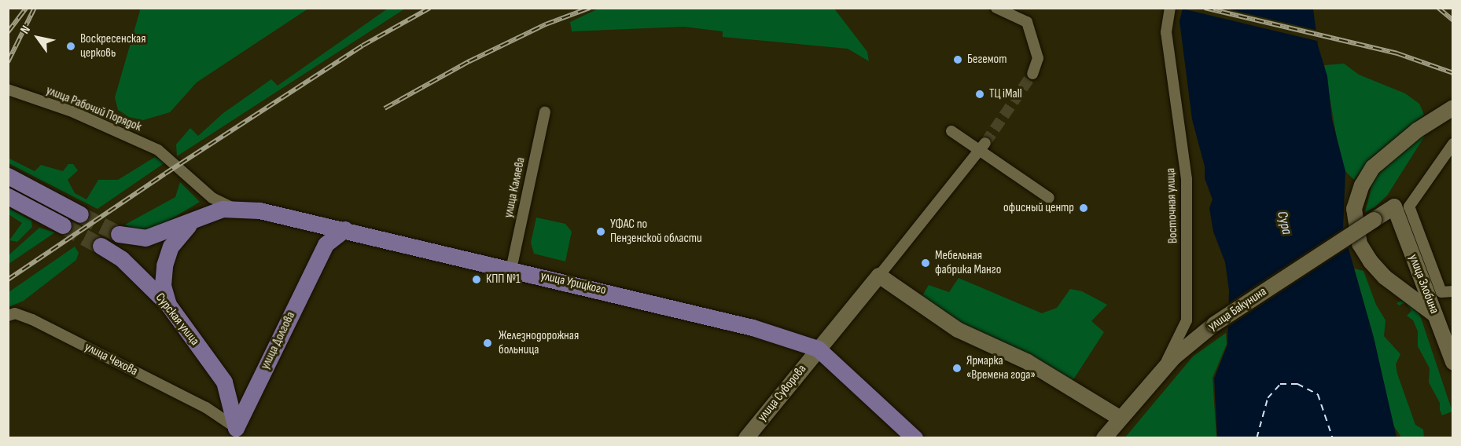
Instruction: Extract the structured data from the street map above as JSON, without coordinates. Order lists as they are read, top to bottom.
{
  "streets": {
    "main road": [
      "улица Урицкого",
      "улица Злобина",
      "улица Бакунина",
      "Сурская улица",
      "улица Долгова",
      "улица Суворова"
    ],
    "street": [
      "улица Рабочий Порядок",
      "улица Каляева",
      "Восточная улица",
      "улица Чехова"
    ]
  },
  "crossings": [
    ["улица Рабочий Порядок", "улица Урицкого"],
    ["улица Каляева", "улица Урицкого"],
    ["Восточная улица", "улица Бакунина"],
    ["улица Урицкого", "улица Долгова"],
    ["улица Урицкого", "улица Суворова"],
    ["улица Злобина", "улица Бакунина"],
    ["Сурская улица", "улица Долгова"],
    ["Сурская улица", "улица Чехова"],
    ["улица Долгова", "улица Чехова"]
  ],
  "water": ["Сура"],
  "places": [
    "Воскресенская церковь",
    "Бегемот",
    "ТЦ iMall",
    "офисный центр",
    "УФАС по Пензенской области",
    "Мебельная фабрика Манго",
    "КПП №1",
    "Железнодорожная больница",
    "Ярмарка «Времена года»"
  ],
  "north": "top left"
}
